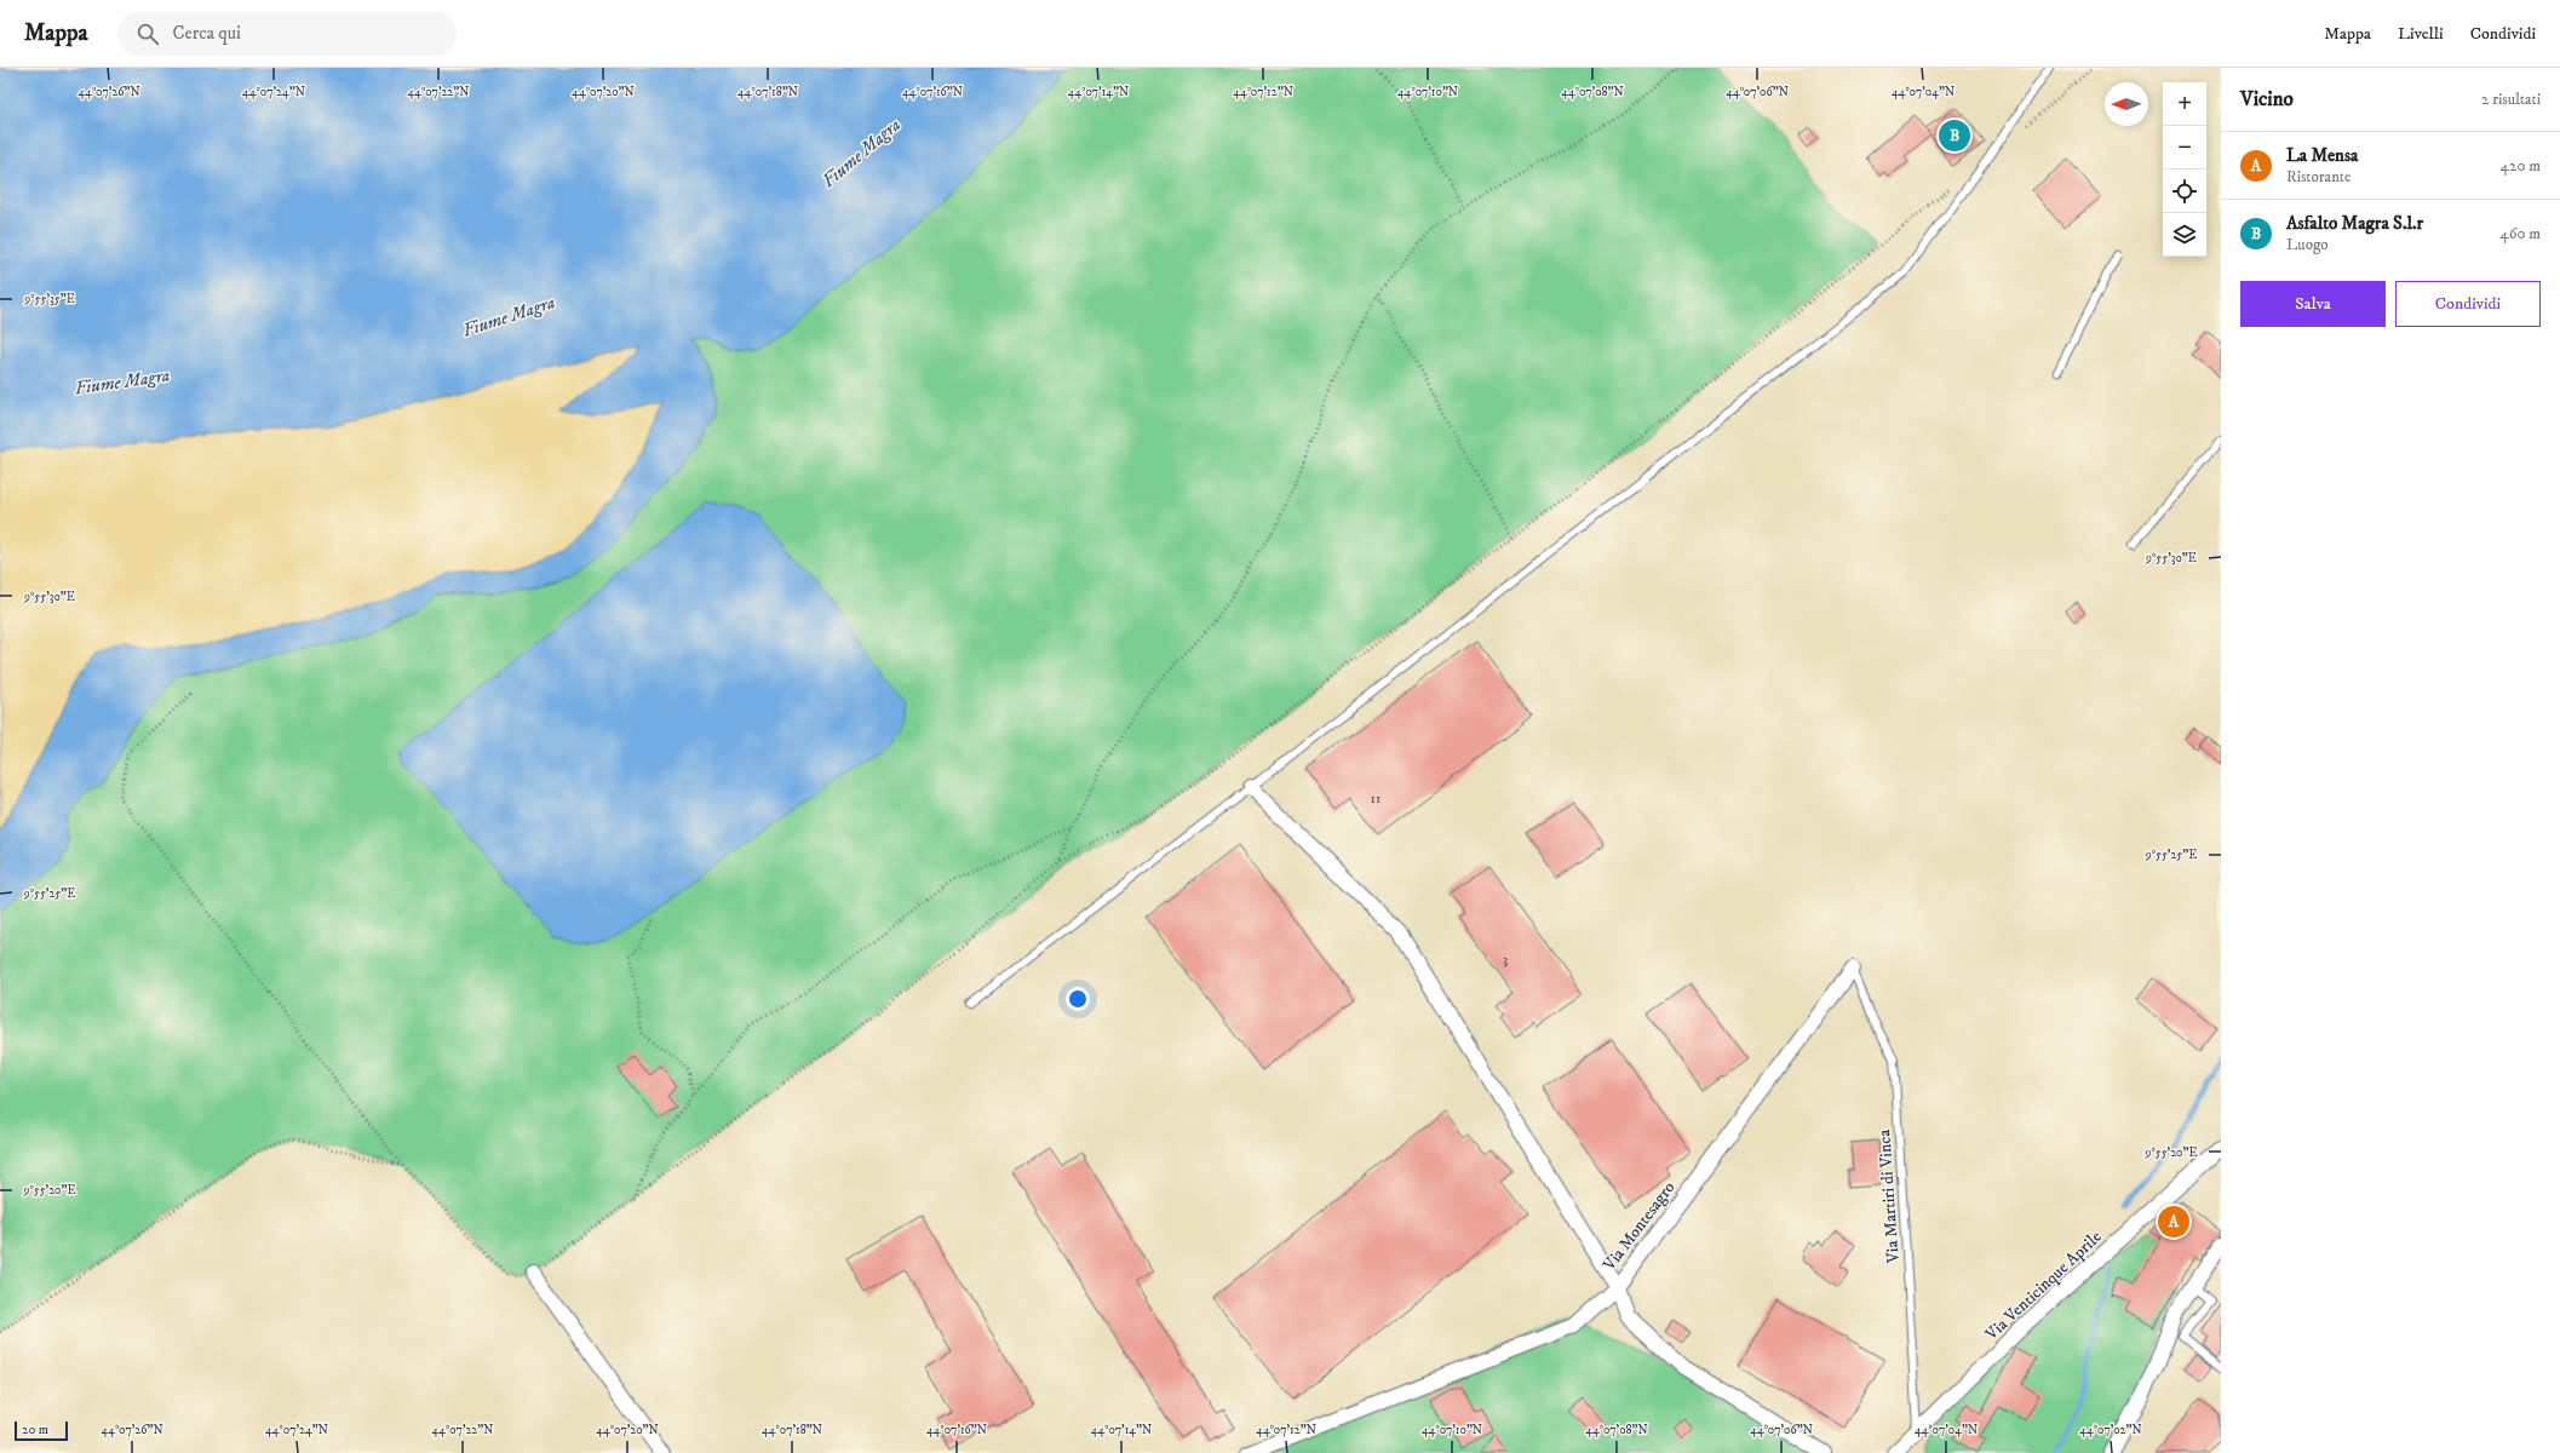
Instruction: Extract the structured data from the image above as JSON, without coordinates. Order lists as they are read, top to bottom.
{
  "streets": {
    "street": ["Via Montesagro", "Via Venticinque Aprile"],
    "lane": ["Via Martiri di Vinca"]
  },
  "crossings": [
    ["Via Martiri di Vinca", "Via Montesagro"],
    ["Via Martiri di Vinca", "Via Venticinque Aprile"]
  ],
  "water": ["Fiume Magra"],
  "house_numbers": ["11", "3"],
  "scale_bar": "20 m",
  "north": "left",
  "page": {
    "header": "Mappa",
    "search": "Cerca qui",
    "nav": ["Mappa", "Livelli", "Condividi"],
    "heading": ["Vicino", "2 risultati"],
    "map_buttons": ["+", "−"],
    "pins": ["B", "A"],
    "list": [
      {
        "mark": "A",
        "name": "La Mensa",
        "note": "Ristorante",
        "value": "420 m"
      },
      {
        "mark": "B",
        "name": "Asfalto Magra S.l.r",
        "note": "Luogo",
        "value": "460 m"
      }
    ],
    "buttons": ["Salva", "Condividi"],
    "scale": "20 m"
  },
  "coordinates": [
    "44°07'26\"N",
    "44°07'24\"N",
    "44°07'22\"N",
    "44°07'20\"N",
    "44°07'18\"N",
    "44°07'16\"N",
    "44°07'14\"N",
    "44°07'12\"N",
    "44°07'10\"N",
    "44°07'08\"N",
    "44°07'06\"N",
    "44°07'04\"N",
    "9°55'35\"E",
    "9°55'30\"E",
    "9°55'25\"E",
    "9°55'20\"E",
    "44°07'02\"N"
  ]
}
